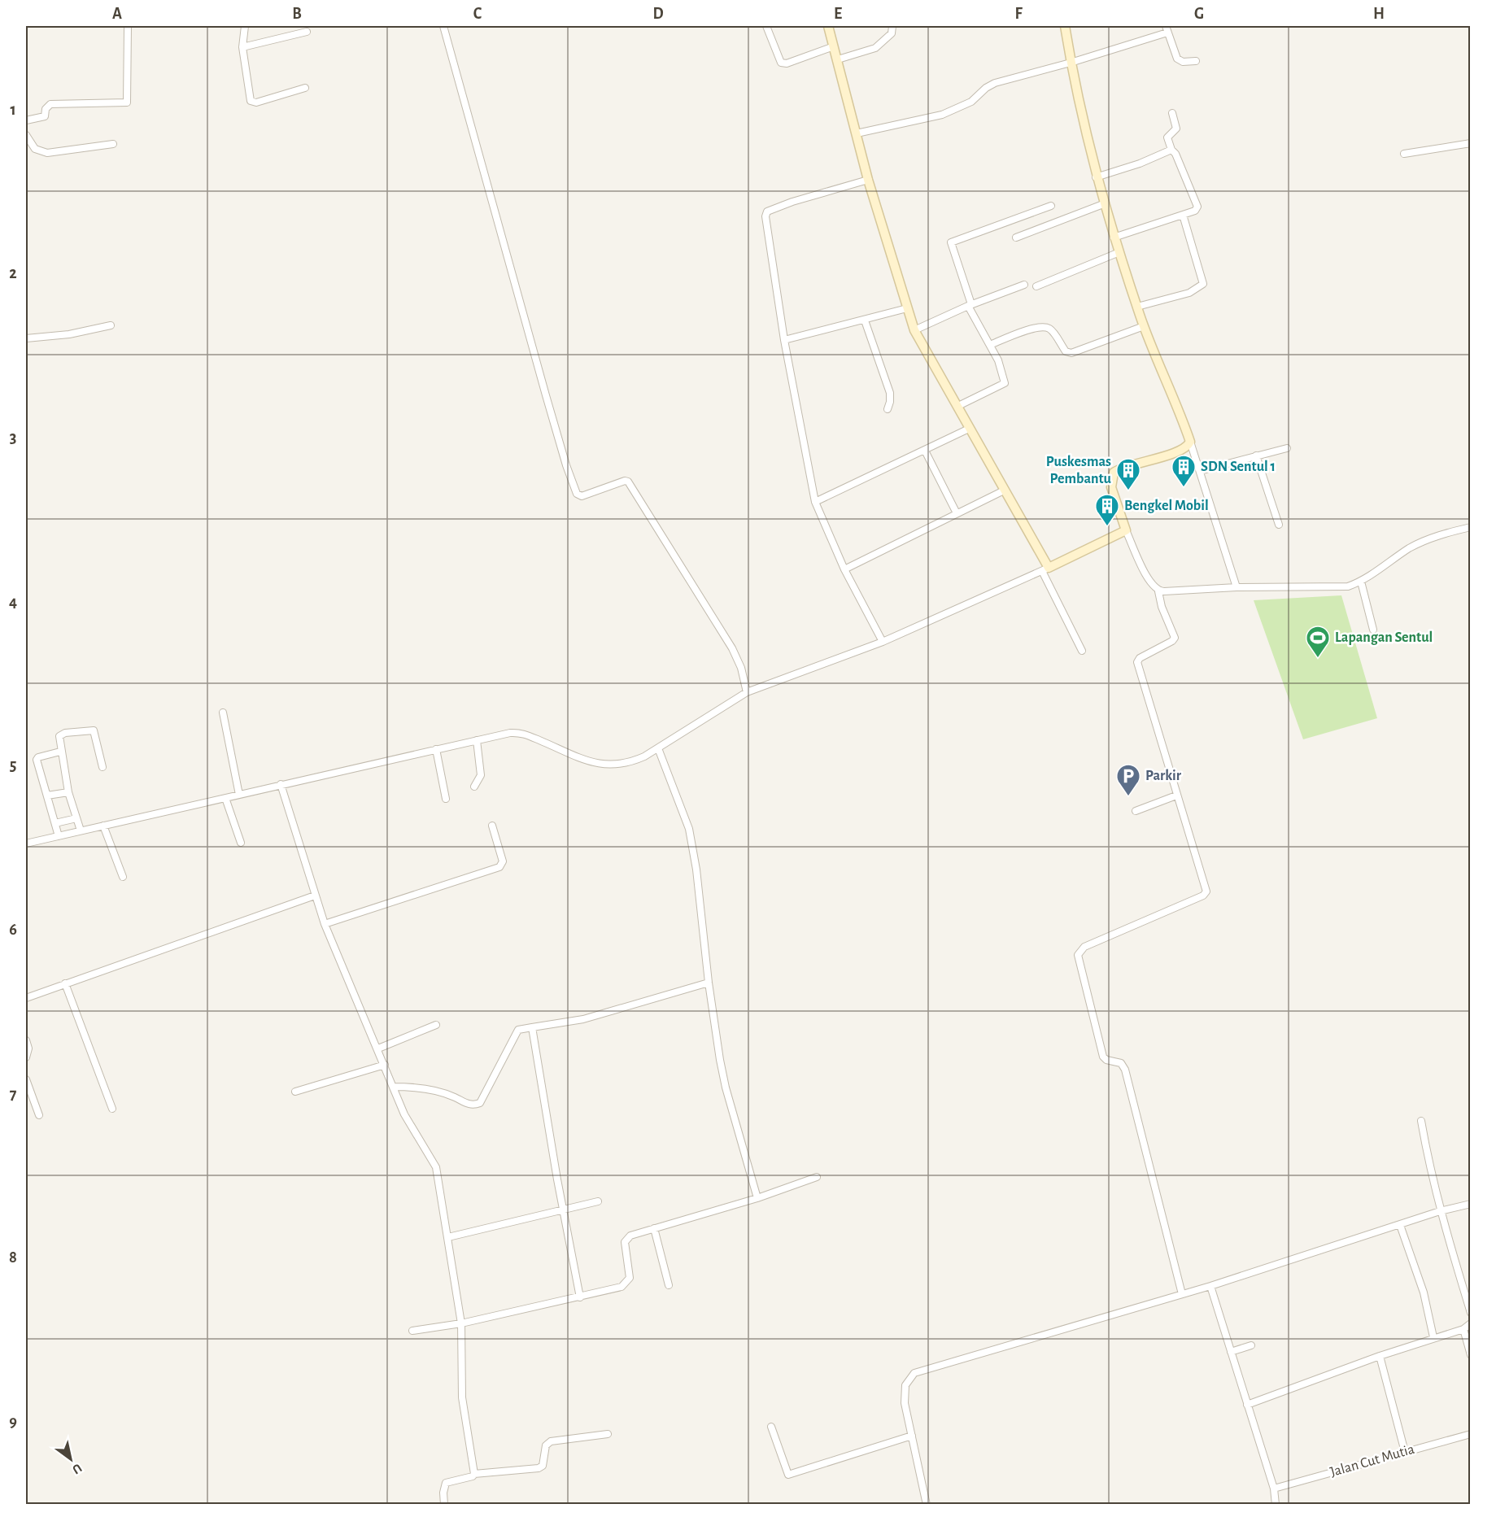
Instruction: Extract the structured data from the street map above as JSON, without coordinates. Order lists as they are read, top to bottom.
{
  "streets": {
    "street": ["Jalan Cut Mutia"]
  },
  "places": {
    "building": ["SDN Sentul 1", "Puskesmas Pembantu", "Bengkel Mobil"],
    "sports": ["Lapangan Sentul"],
    "parking": ["Parkir"]
  },
  "north": "bottom right",
  "grid": {
    "columns": [
      "A",
      "B",
      "C",
      "D",
      "E",
      "F",
      "G",
      "H"
    ],
    "rows": [
      "1",
      "2",
      "3",
      "4",
      "5",
      "6",
      "7",
      "8",
      "9"
    ]
  }
}
